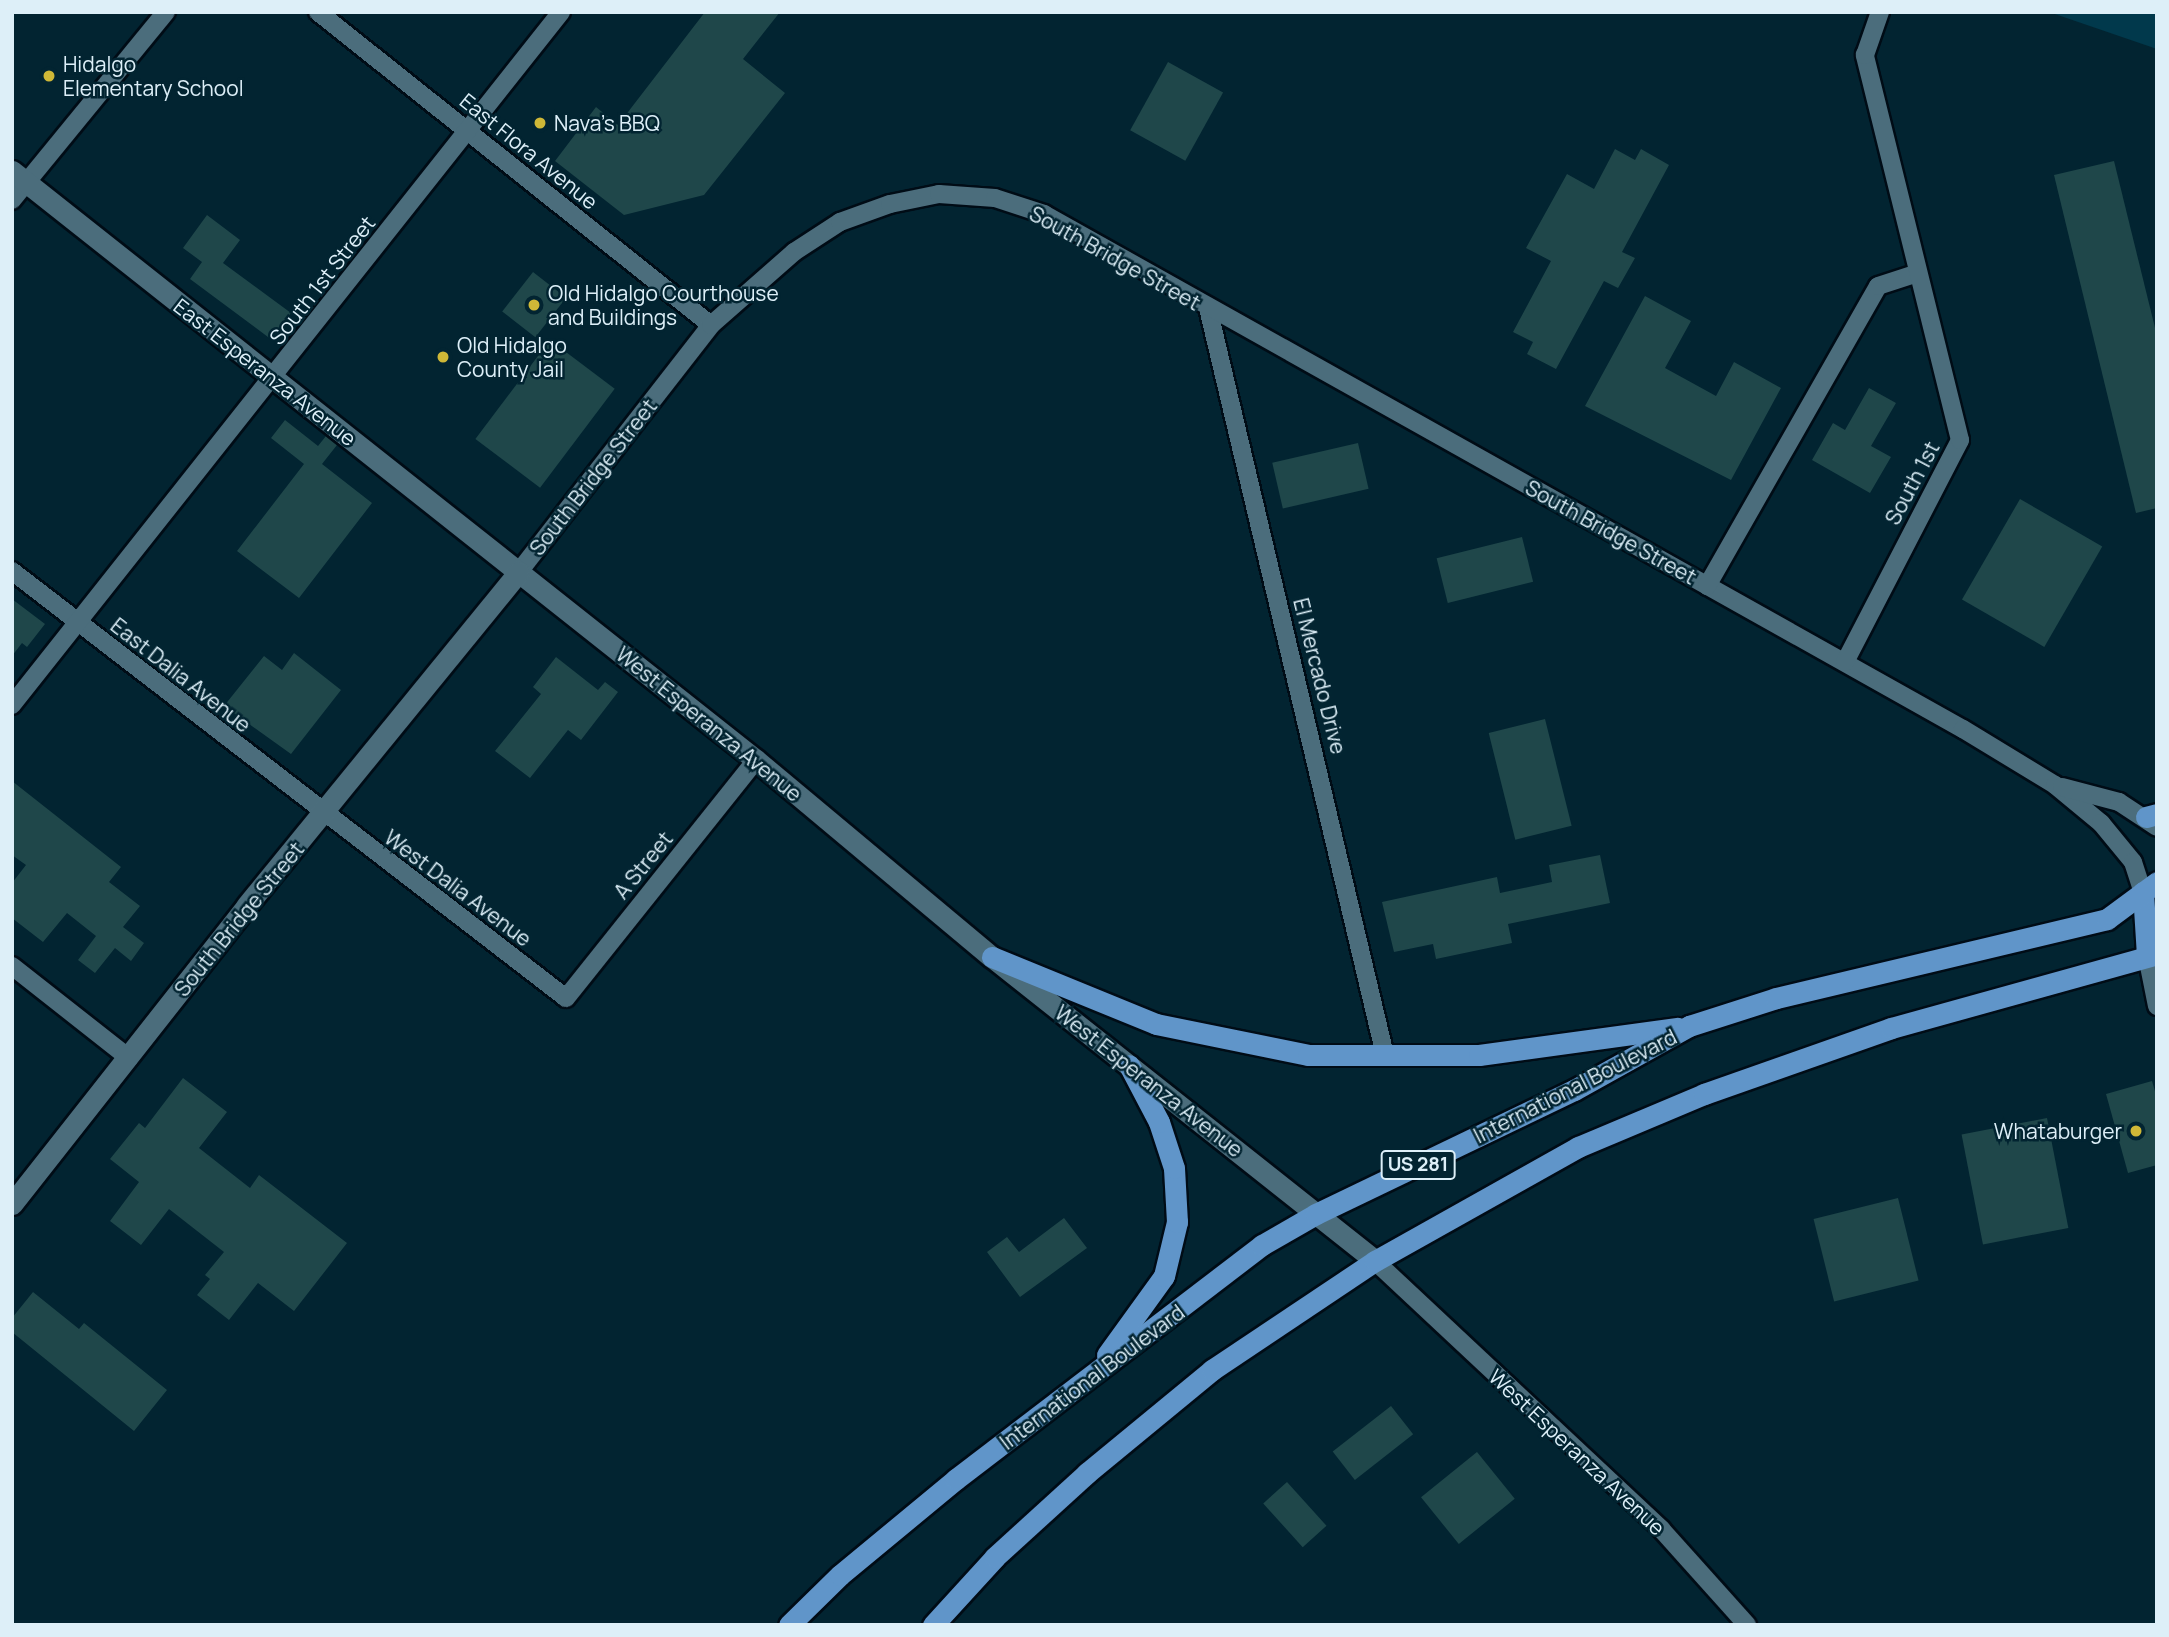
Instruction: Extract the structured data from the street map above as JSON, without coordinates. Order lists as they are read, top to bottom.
{
  "streets": {
    "main road": ["International Boulevard", "US 281"],
    "street": [
      "East Flora Avenue",
      "South Bridge Street",
      "South 1st Street",
      "East Esperanza Avenue",
      "South 1st",
      "East Dalia Avenue",
      "El Mercado Drive",
      "West Esperanza Avenue",
      "A Street",
      "West Dalia Avenue"
    ]
  },
  "crossings": [
    ["East Flora Avenue", "South Bridge Street"],
    ["East Flora Avenue", "South 1st Street"],
    ["South Bridge Street", "East Esperanza Avenue"],
    ["South Bridge Street", "South 1st"],
    ["South Bridge Street", "East Dalia Avenue"],
    ["South Bridge Street", "El Mercado Drive"],
    ["South Bridge Street", "West Esperanza Avenue"],
    ["South Bridge Street", "West Dalia Avenue"],
    ["South Bridge Street", "International Boulevard"],
    ["South 1st Street", "East Esperanza Avenue"],
    ["South 1st Street", "East Dalia Avenue"],
    ["East Esperanza Avenue", "West Esperanza Avenue"],
    ["East Dalia Avenue", "West Dalia Avenue"],
    ["West Esperanza Avenue", "A Street"],
    ["West Esperanza Avenue", "International Boulevard"],
    ["West Esperanza Avenue", "US 281"],
    ["A Street", "West Dalia Avenue"]
  ],
  "places": [
    "Hidalgo Elementary School",
    "Nava’s BBQ",
    "Old Hidalgo Courthouse and Buildings",
    "Old Hidalgo County Jail",
    "Whataburger"
  ]
}
